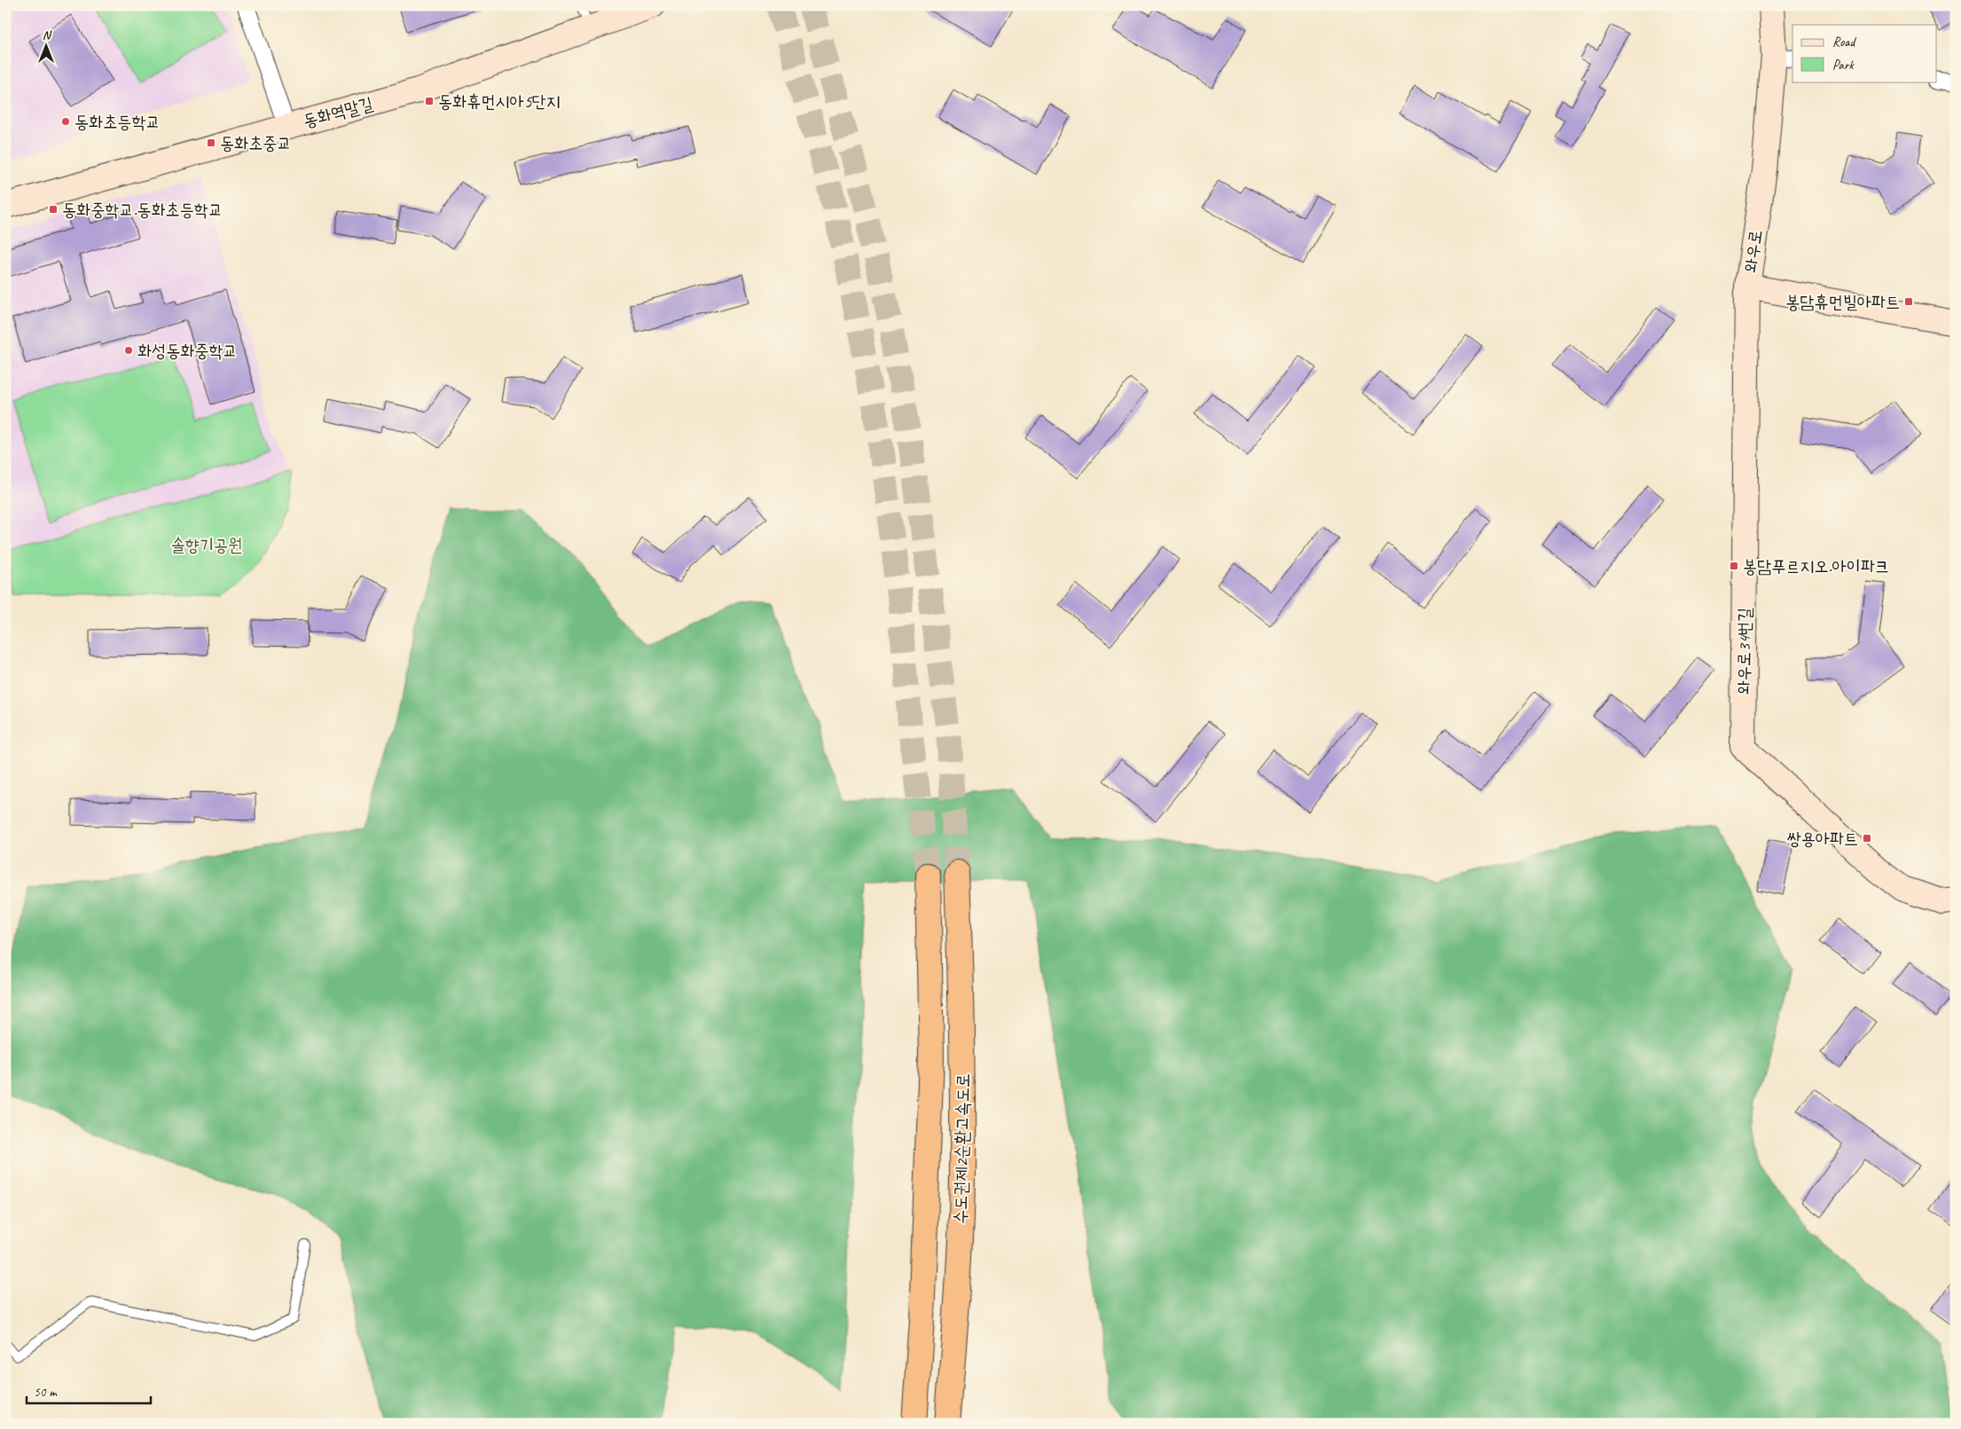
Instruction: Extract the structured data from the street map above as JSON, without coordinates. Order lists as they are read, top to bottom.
{
  "streets": {
    "highway": ["수도권제2순환고속도로"],
    "street": ["동화역말길", "와우로", "와우로34번길"]
  },
  "crossings": [
    ["와우로", "와우로34번길"]
  ],
  "parks": ["솔향기공원"],
  "places": {
    "transit": [
      "동화휴먼시아5단지",
      "동화초중교",
      "동화중학교.동화초등학교",
      "봉담휴먼빌아파트",
      "봉담푸르지오.아이파크",
      "쌍용아파트"
    ],
    "other": ["동화초등학교", "화성동화중학교"]
  },
  "legend": ["Road", "Park"],
  "scale_bar": "50 m",
  "north": "top"
}
